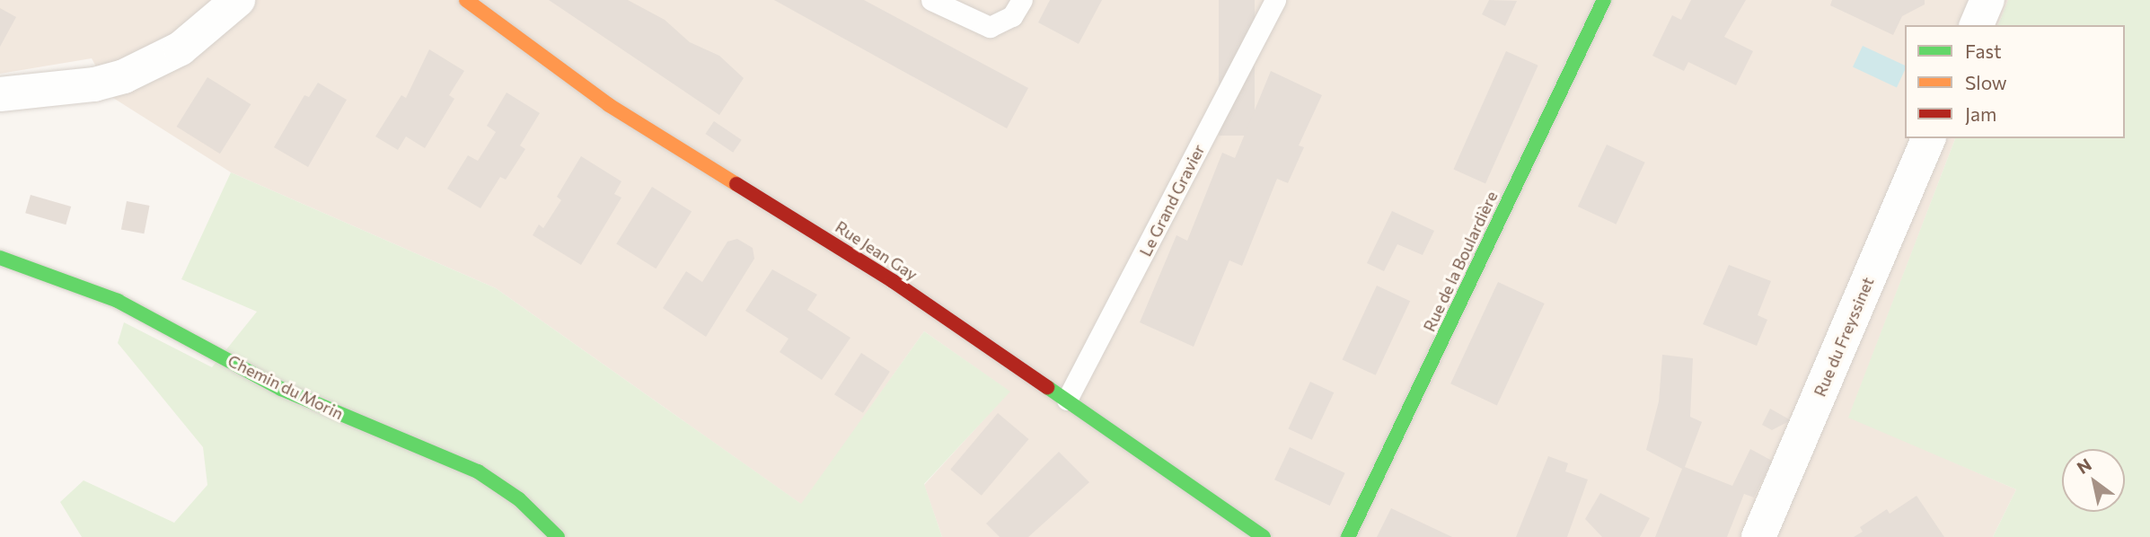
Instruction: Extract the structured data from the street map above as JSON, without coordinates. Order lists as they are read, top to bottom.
{
  "streets": {
    "street": [
      "Rue Jean Gay",
      "Rue de la Boulardière",
      "Rue du Freyssinet",
      "Chemin du Morin"
    ],
    "lane": ["Le Grand Gravier"]
  },
  "crossings": [
    ["Le Grand Gravier", "Rue Jean Gay"]
  ],
  "legend": ["Fast", "Slow", "Jam"],
  "north": "top left"
}
